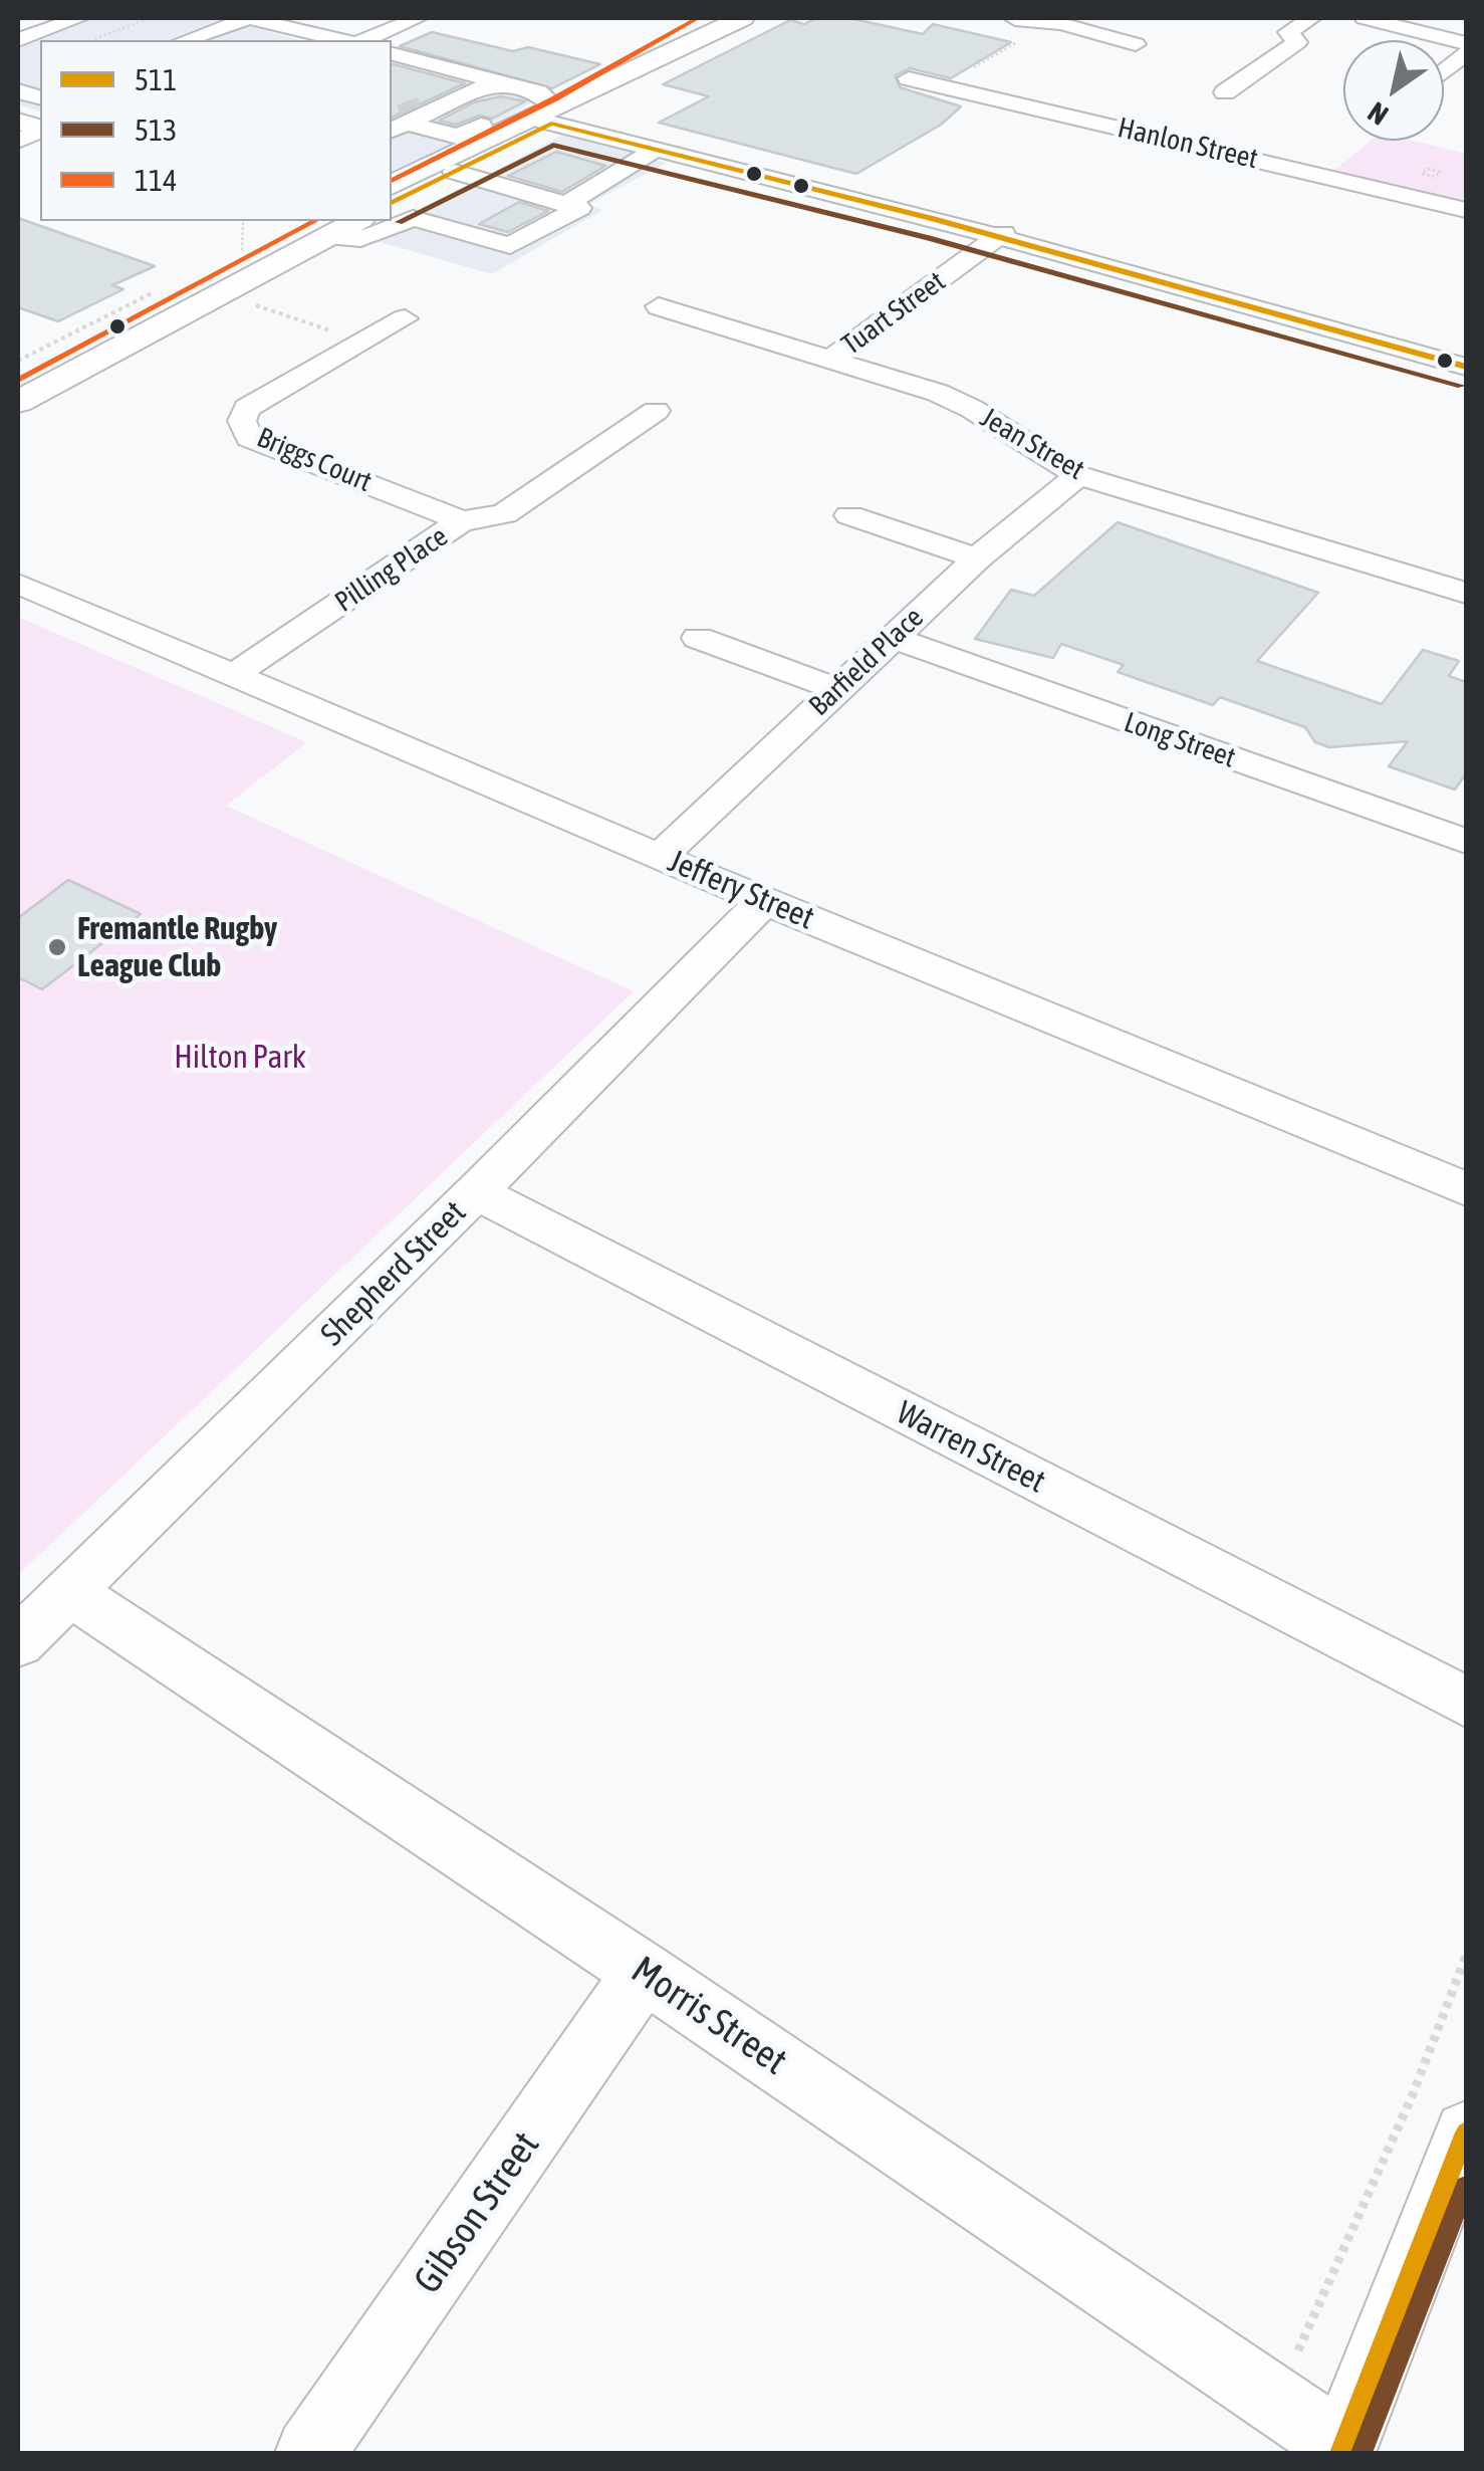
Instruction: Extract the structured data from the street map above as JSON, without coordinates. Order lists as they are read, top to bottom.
{
  "streets": {
    "street": [
      "Hanlon Street",
      "Tuart Street",
      "Jean Street",
      "Briggs Court",
      "Pilling Place",
      "Barfield Place",
      "Long Street",
      "Jeffery Street",
      "Shepherd Street",
      "Warren Street",
      "Morris Street",
      "Gibson Street"
    ]
  },
  "crossings": [
    ["Tuart Street", "Jean Street"],
    ["Jean Street", "Barfield Place"],
    ["Briggs Court", "Pilling Place"],
    ["Pilling Place", "Jeffery Street"],
    ["Barfield Place", "Long Street"],
    ["Barfield Place", "Jeffery Street"],
    ["Jeffery Street", "Shepherd Street"],
    ["Shepherd Street", "Warren Street"],
    ["Shepherd Street", "Morris Street"],
    ["Morris Street", "Gibson Street"]
  ],
  "parks": ["Hilton Park"],
  "places": ["Fremantle Rugby League Club"],
  "lines": ["transit line 114", "transit line 511", "transit line 513"],
  "legend": ["511", "513", "114"],
  "north": "bottom left"
}
